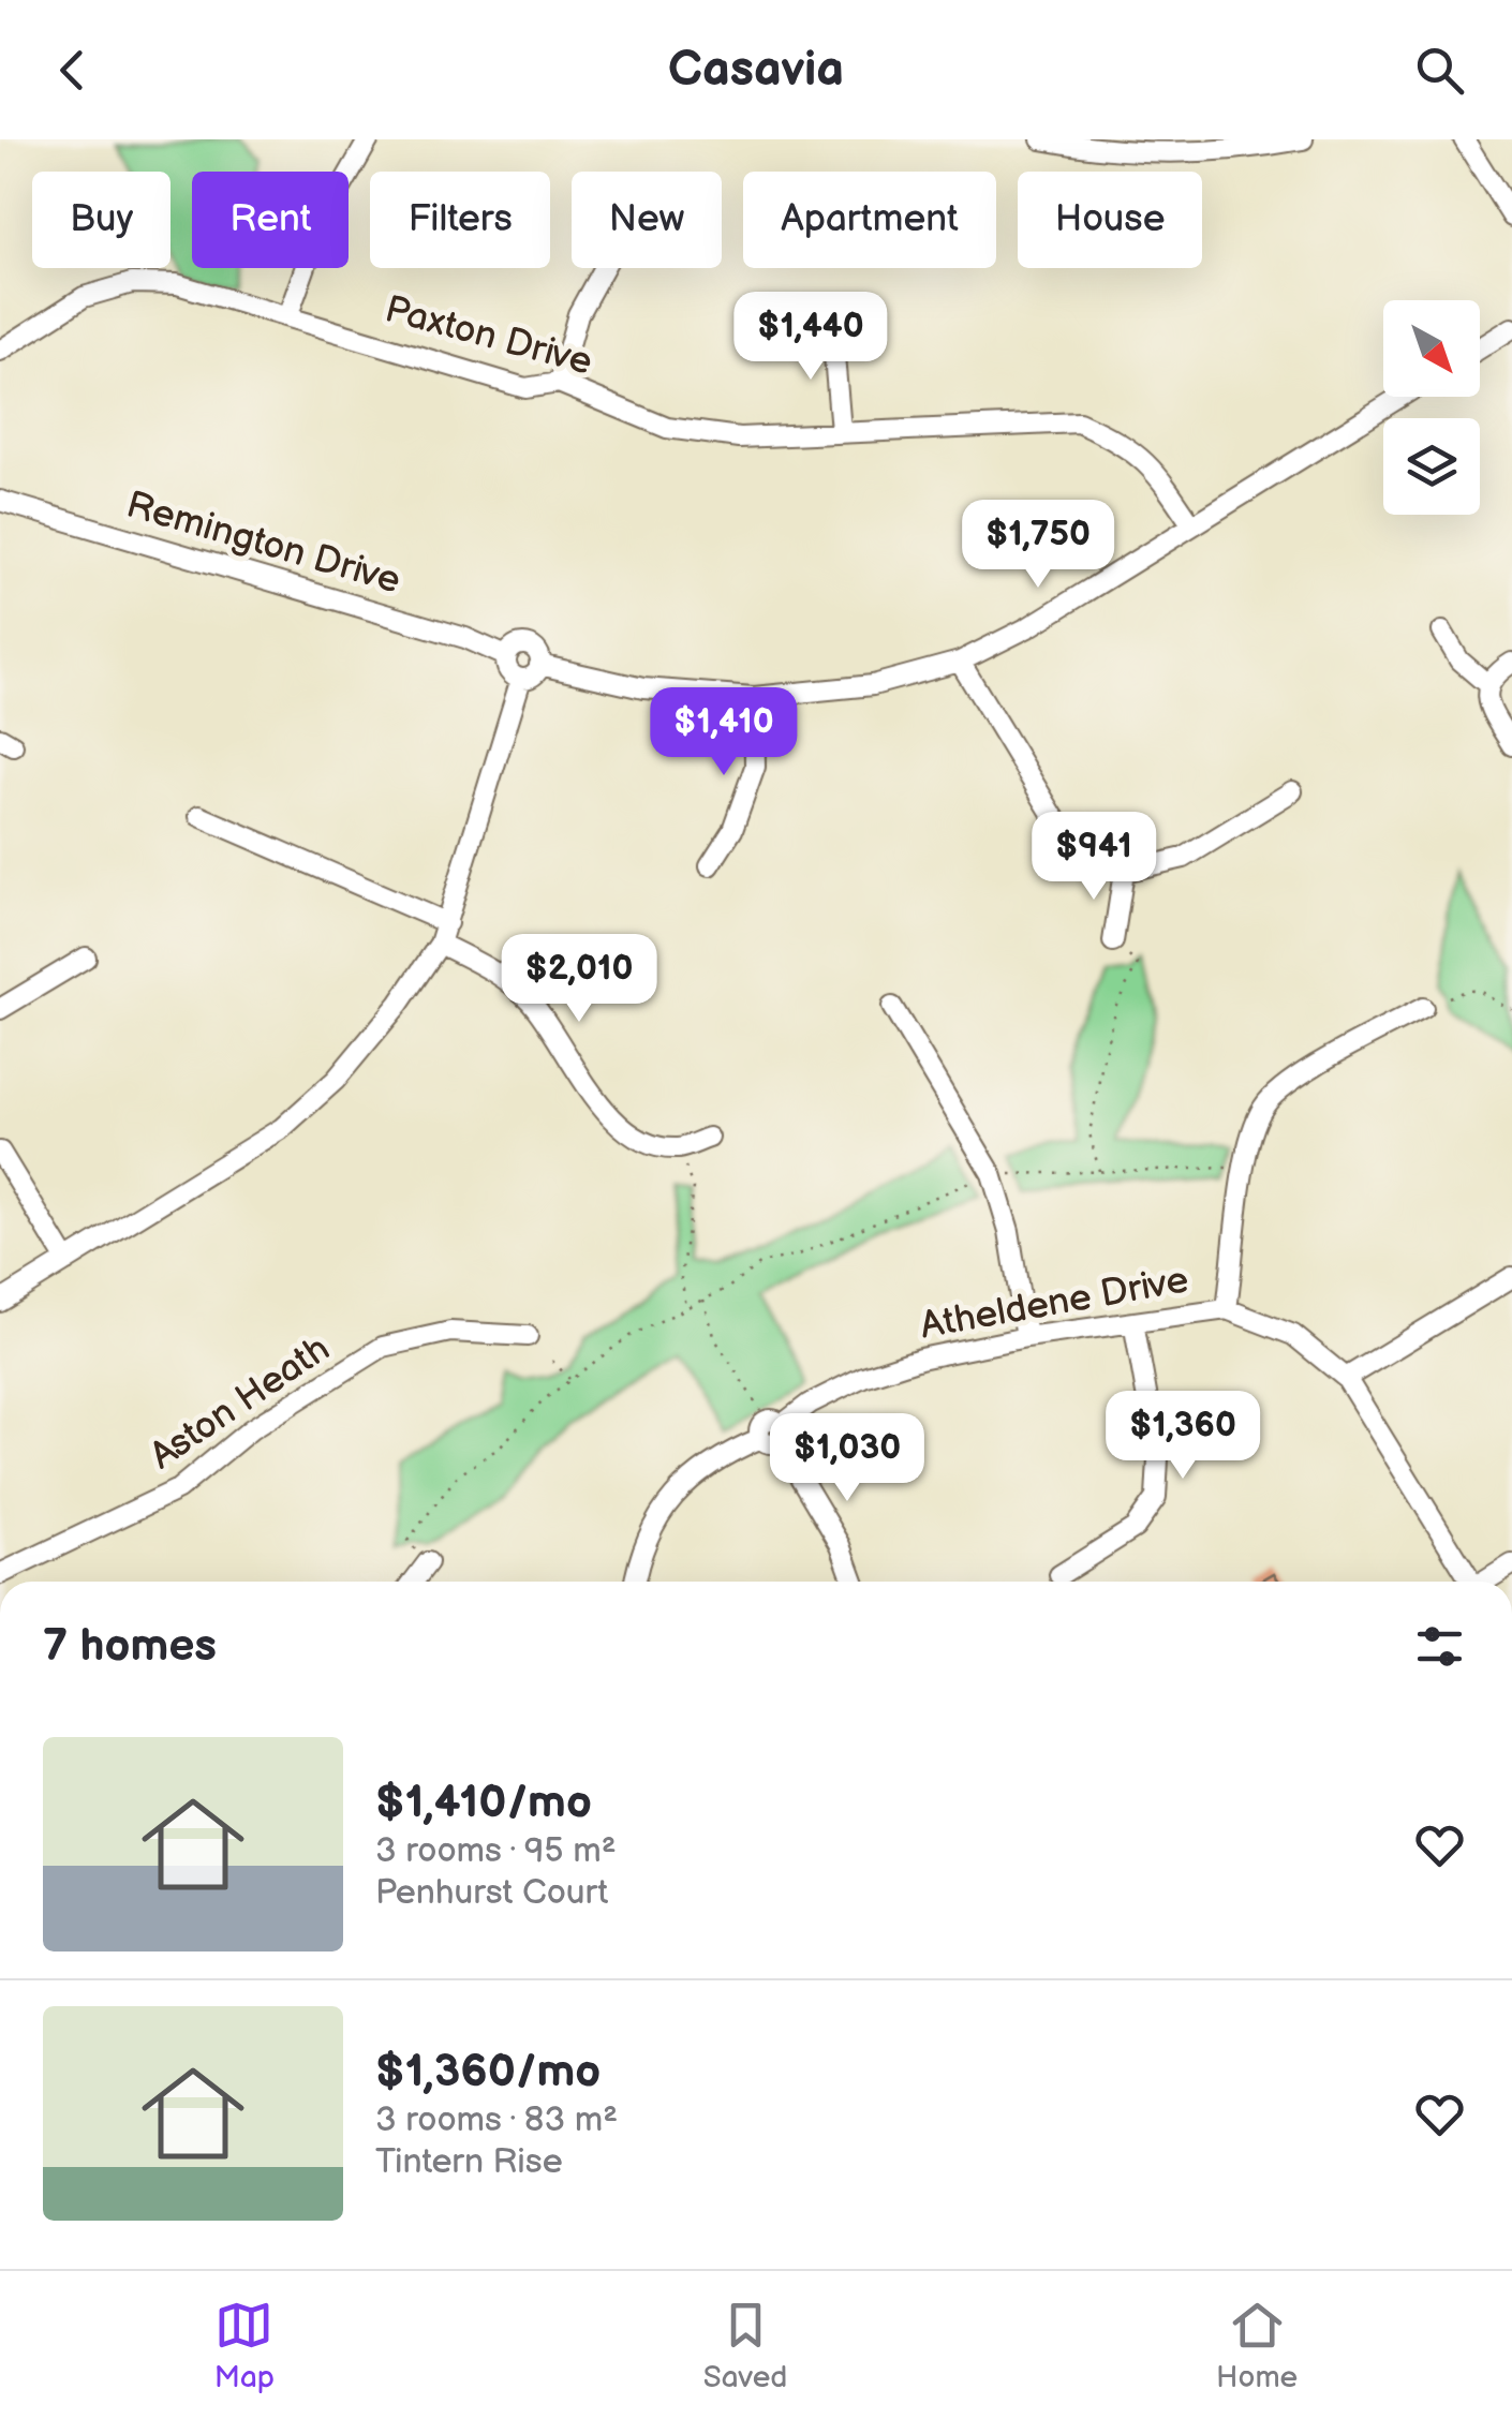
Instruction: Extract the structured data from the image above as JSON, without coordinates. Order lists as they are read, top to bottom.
{
  "streets": {
    "street": [
      "Paxton Drive",
      "Remington Drive",
      "Atheldene Drive",
      "Aston Heath"
    ]
  },
  "north": "bottom right",
  "page": {
    "header": "Casavia",
    "chip": [
      "Buy",
      "Rent",
      "Filters",
      "New",
      "Apartment",
      "House"
    ],
    "price": [
      "$1,440",
      "$1,750",
      "$1,410",
      "$941",
      "$2,010",
      "$1,360",
      "$1,030"
    ],
    "heading": "7 homes",
    "list": [
      {
        "name": "$1,410/mo",
        "note": "3 rooms · 95 m² · Penhurst Court"
      },
      {
        "name": "$1,360/mo",
        "note": "3 rooms · 83 m² · Tintern Rise"
      }
    ],
    "tabs": ["Map", "Saved", "Home"]
  }
}
